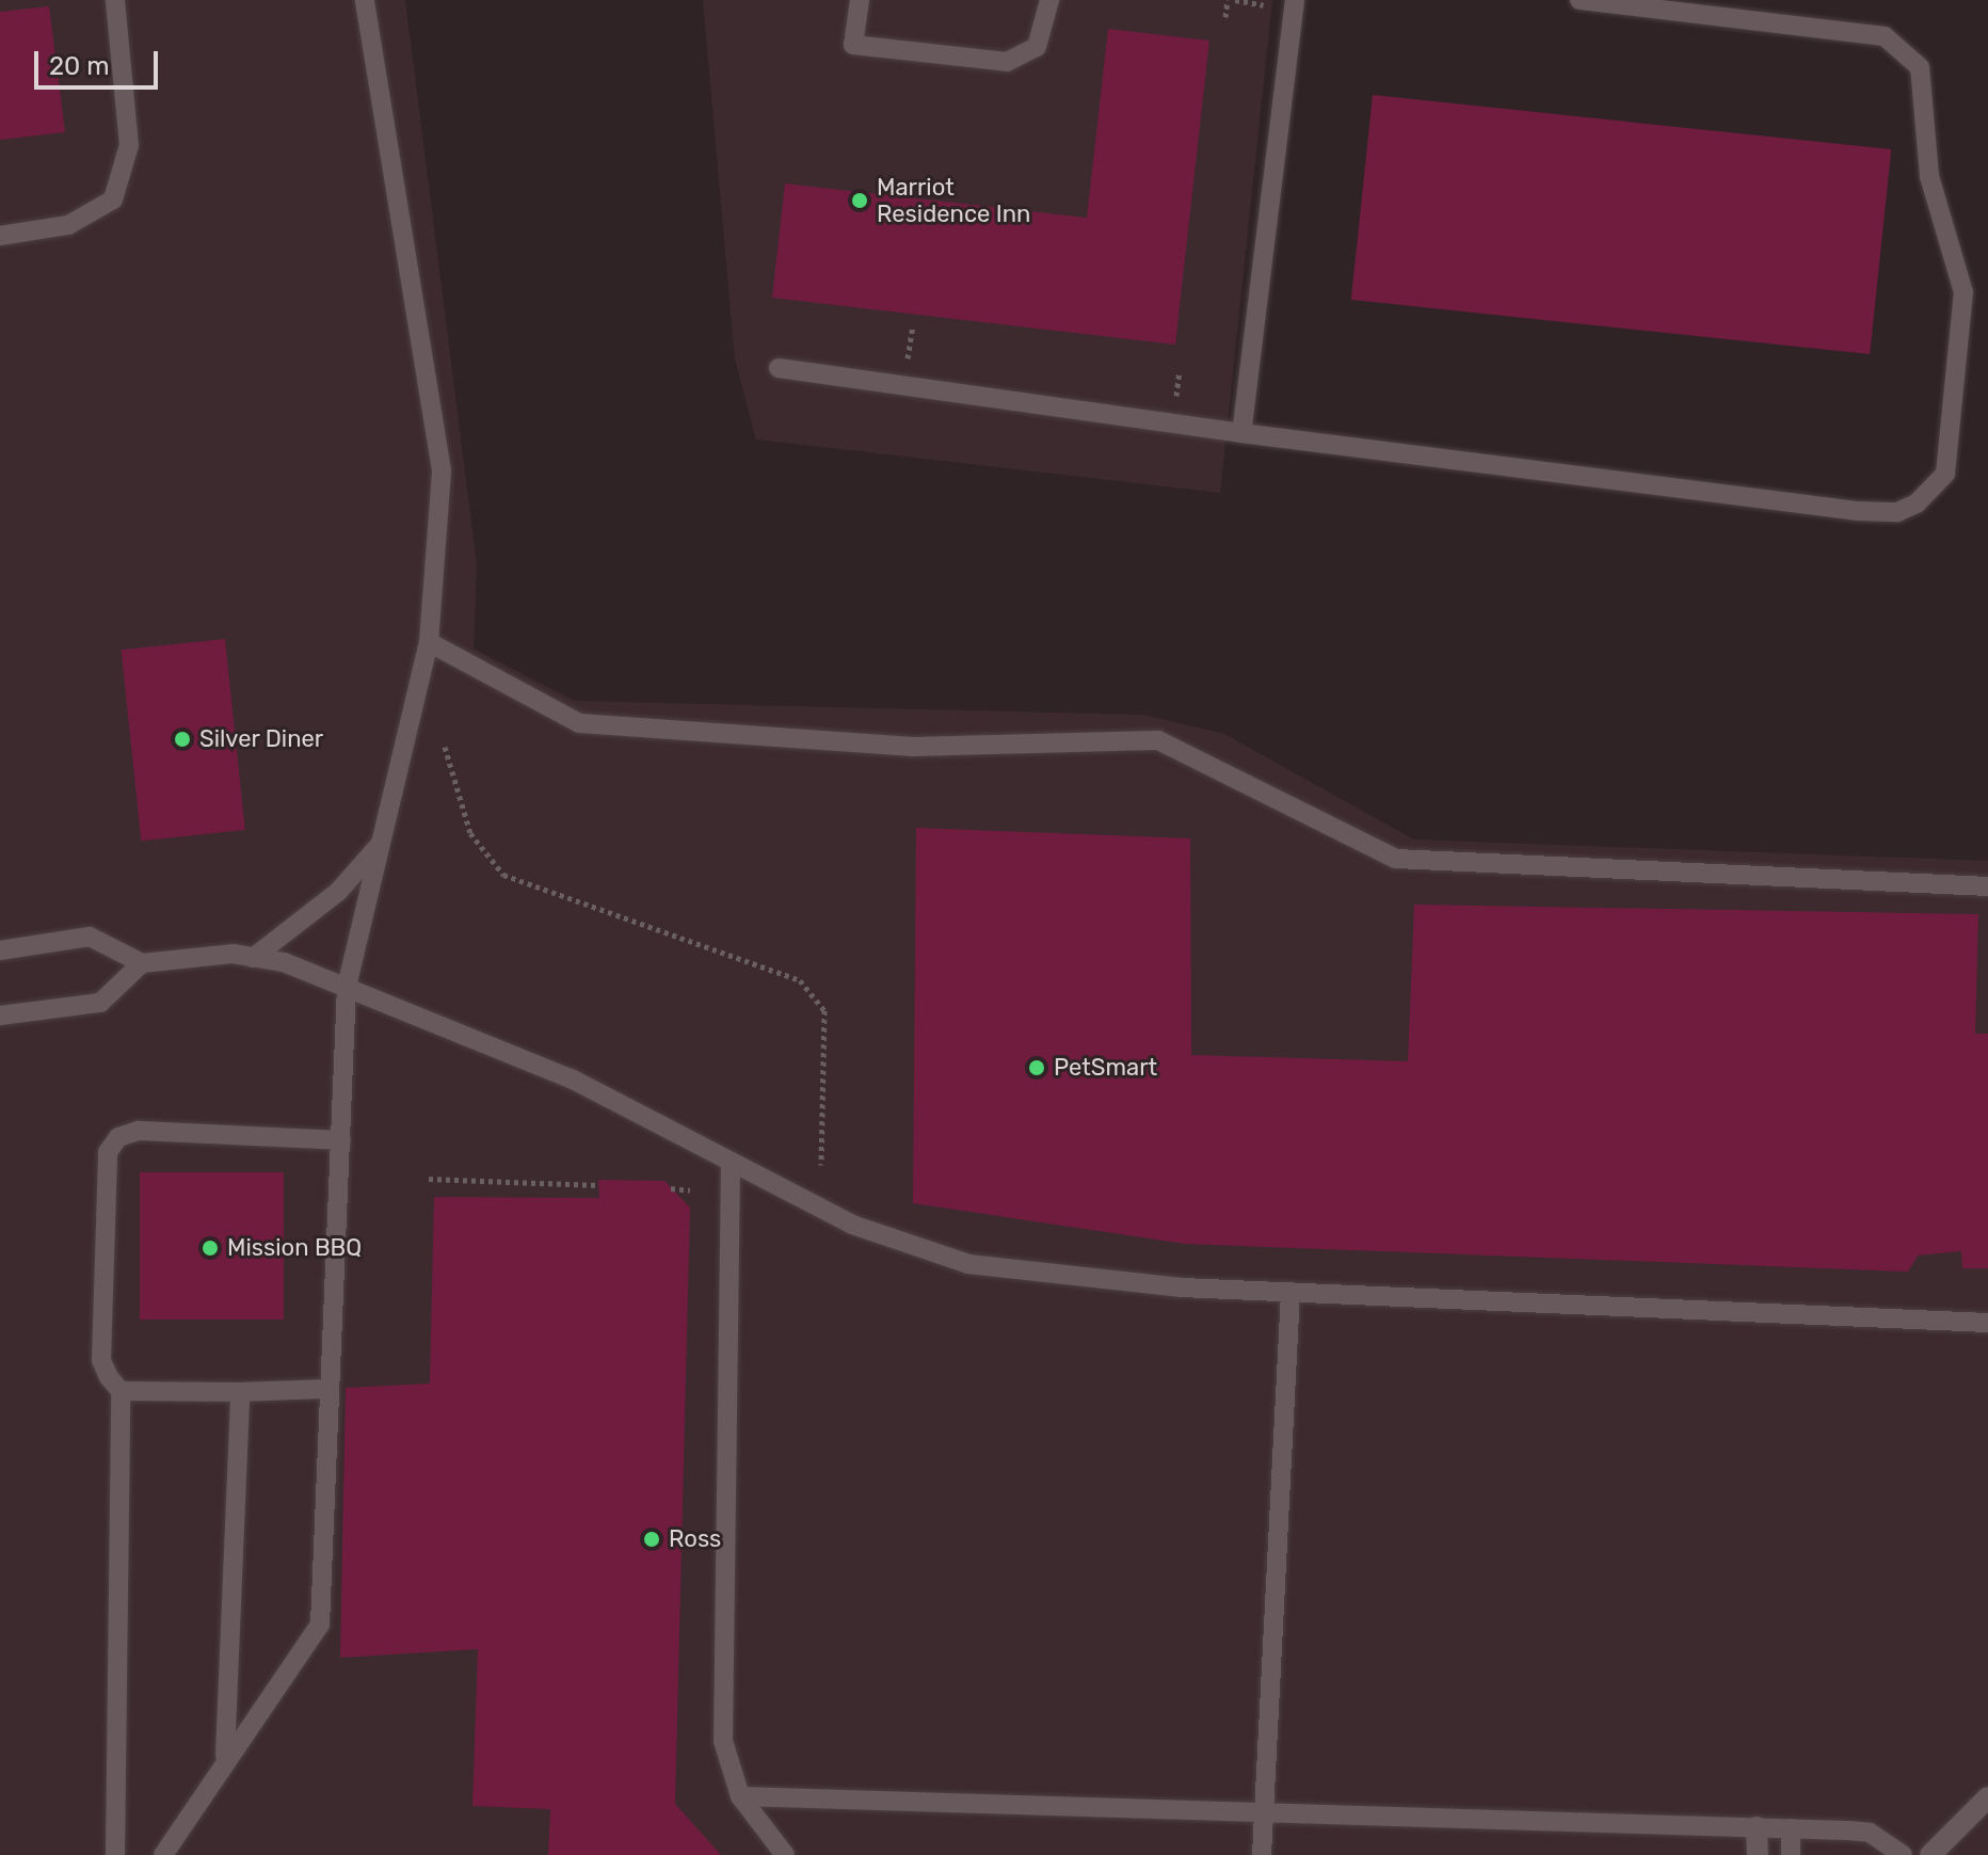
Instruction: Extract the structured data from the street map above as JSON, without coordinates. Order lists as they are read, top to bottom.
{
  "places": [
    "Marriot Residence Inn",
    "Silver Diner",
    "PetSmart",
    "Mission BBQ",
    "Ross"
  ],
  "scale_bar": "20 m"
}
